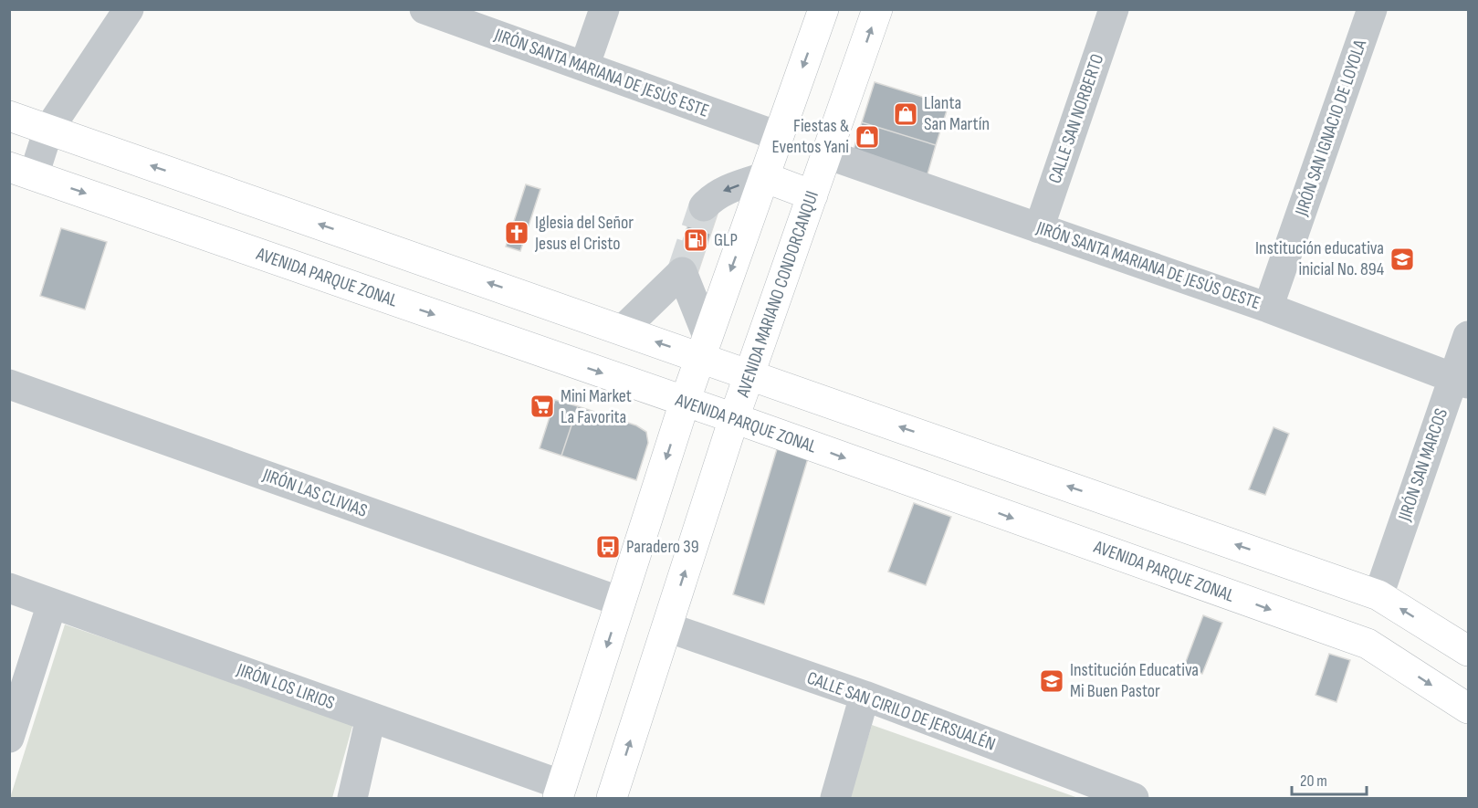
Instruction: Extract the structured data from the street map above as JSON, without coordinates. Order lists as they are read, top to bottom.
{
  "streets": {
    "main road": ["AVENIDA PARQUE ZONAL", "AVENIDA MARIANO CONDORCANQUI"],
    "street": [
      "JIRÓN SANTA MARIANA DE JESÚS ESTE",
      "CALLE SAN NORBERTO",
      "JIRÓN SAN IGNACIO DE LOYOLA",
      "JIRÓN SANTA MARIANA DE JESÚS OESTE",
      "JIRÓN SAN MARCOS",
      "JIRÓN LAS CLIVIAS",
      "JIRÓN LOS LIRIOS",
      "CALLE SAN CIRILO DE JERSUALÉN"
    ]
  },
  "crossings": [
    ["CALLE SAN NORBERTO", "JIRÓN SANTA MARIANA DE JESÚS OESTE"],
    ["JIRÓN SAN IGNACIO DE LOYOLA", "JIRÓN SANTA MARIANA DE JESÚS OESTE"],
    ["JIRÓN SANTA MARIANA DE JESÚS OESTE", "AVENIDA MARIANO CONDORCANQUI"],
    ["JIRÓN SANTA MARIANA DE JESÚS OESTE", "JIRÓN SAN MARCOS"],
    ["AVENIDA PARQUE ZONAL", "AVENIDA MARIANO CONDORCANQUI"],
    ["AVENIDA MARIANO CONDORCANQUI", "CALLE SAN CIRILO DE JERSUALÉN"]
  ],
  "places": {
    "shop": ["Llanta San Martín", "Fiestas & Eventos Yani"],
    "church": ["Iglesia del Señor Jesus el Cristo"],
    "fuel station": ["GLP"],
    "school or university": ["Institución educativa inicial No. 894", "Institución Educativa Mi Buen Pastor"],
    "supermarket": ["Mini Market La Favorita"],
    "bus stop": ["Paradero 39"]
  },
  "scale_bar": "20 m"
}
